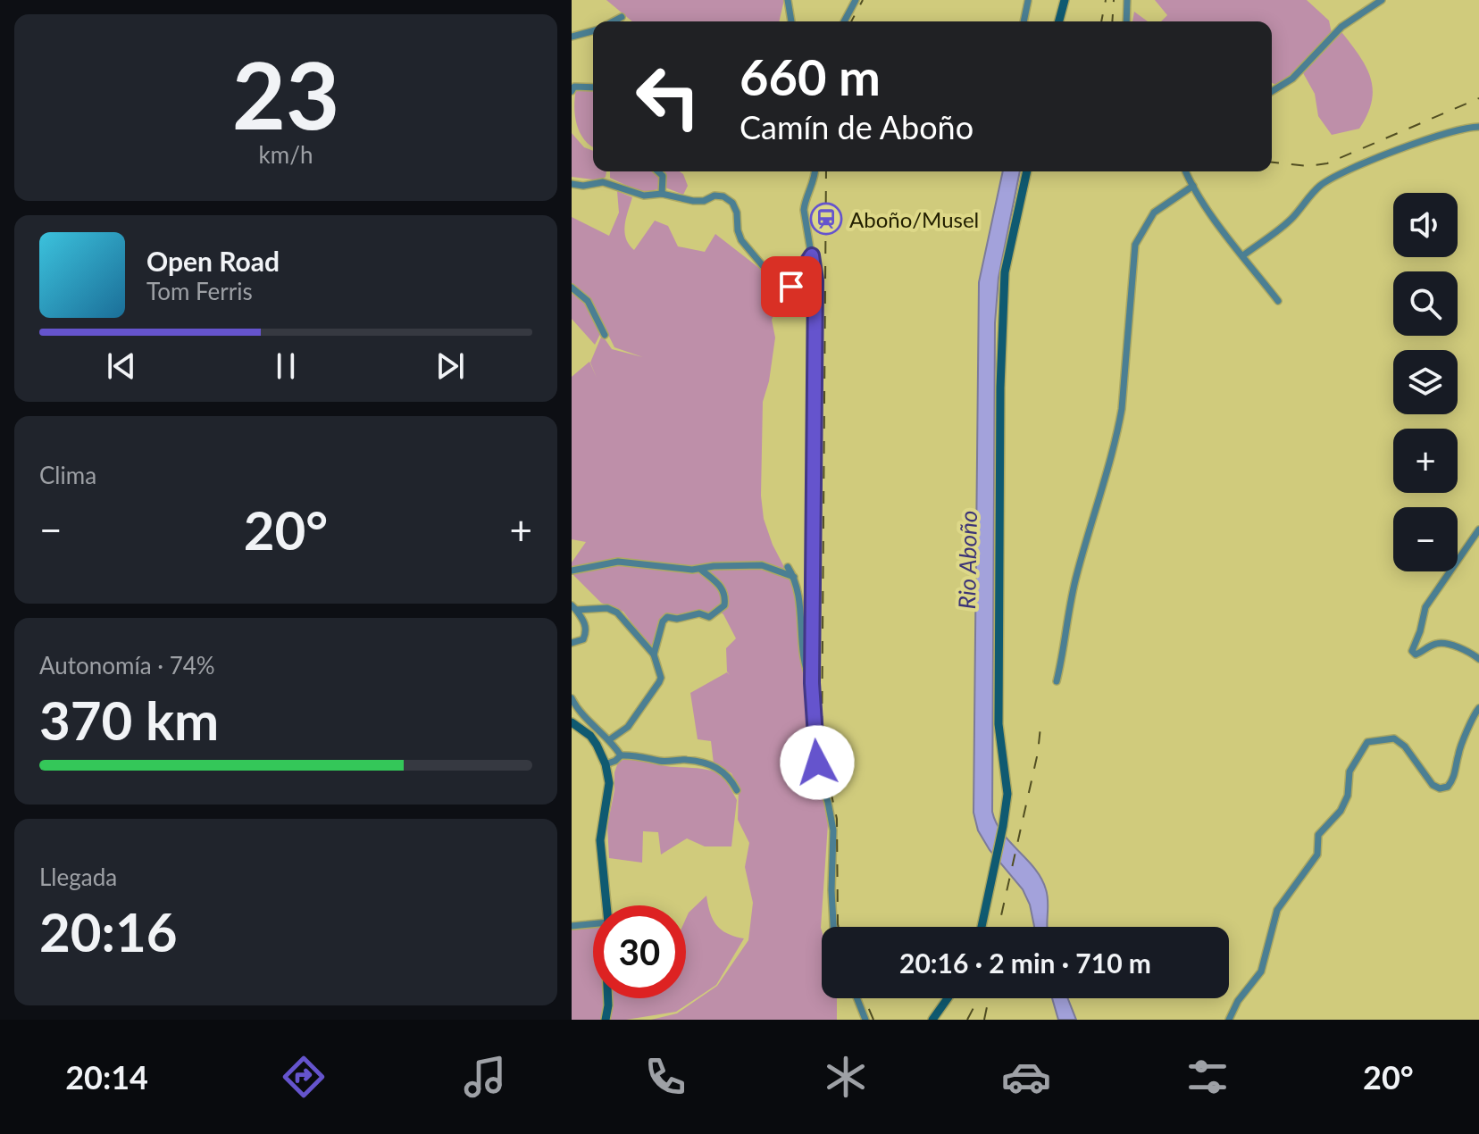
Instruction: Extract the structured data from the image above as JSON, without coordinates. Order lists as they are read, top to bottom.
{
  "water": ["Rio Aboño"],
  "places": {
    "station": ["Aboño/Musel"]
  },
  "page": {
    "tile": [
      ["23", "km/h"],
      "Clima",
      ["Autonomía · 74%", "370 km"],
      ["Llegada", "20:16"]
    ],
    "turn": ["660 m", "Camín de Aboño"],
    "map_buttons": ["+", "−"],
    "song": ["Open Road", "Tom Ferris"],
    "heat": ["−", "20°", "+"],
    "limit": "30",
    "trip": "20:16 · 2 min · 710 m",
    "tabs": ["20:14", "20°"]
  }
}
